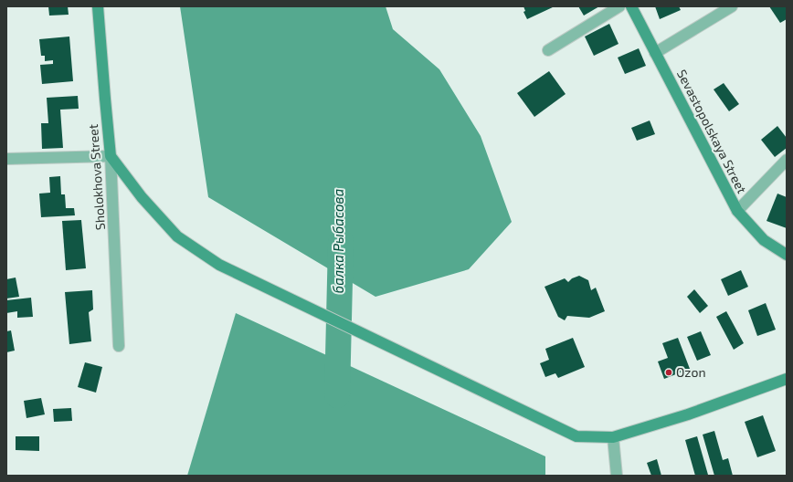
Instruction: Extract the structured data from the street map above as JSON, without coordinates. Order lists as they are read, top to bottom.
{
  "streets": {
    "main road": ["Sevastopolskaya Street", "Sholokhova Street"]
  },
  "water": ["балка Рыбасова"],
  "places": ["Ozon"]
}
